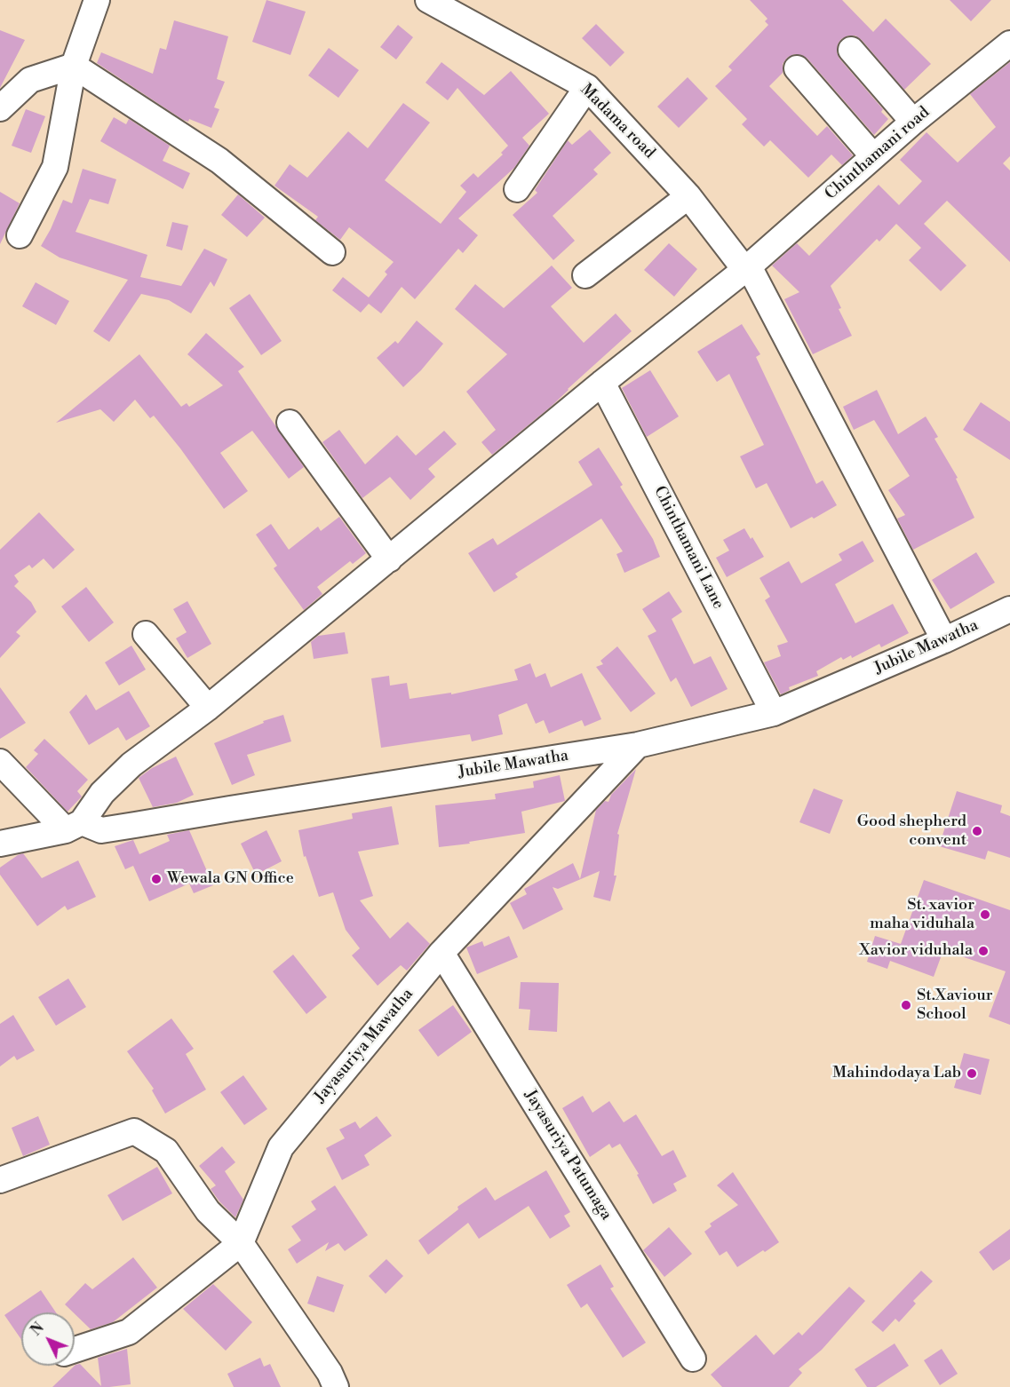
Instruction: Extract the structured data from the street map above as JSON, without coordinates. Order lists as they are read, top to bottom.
{
  "streets": {
    "street": [
      "Madama road",
      "Chinthamani road",
      "Chinthamani Lane",
      "Jubile Mawatha",
      "Jayasuriya Mawatha",
      "Jayasuriya Patumaga"
    ]
  },
  "crossings": [
    ["Madama road", "Chinthamani road"],
    ["Madama road", "Jubile Mawatha"],
    ["Chinthamani road", "Chinthamani Lane"],
    ["Chinthamani road", "Jubile Mawatha"],
    ["Chinthamani Lane", "Jubile Mawatha"],
    ["Jubile Mawatha", "Jayasuriya Mawatha"],
    ["Jayasuriya Mawatha", "Jayasuriya Patumaga"]
  ],
  "places": [
    "Good shepherd convent",
    "Wewala GN Office",
    "St. xavior maha viduhala",
    "Xavior viduhala",
    "St.Xaviour School",
    "Mahindodaya Lab"
  ],
  "north": "top left"
}
